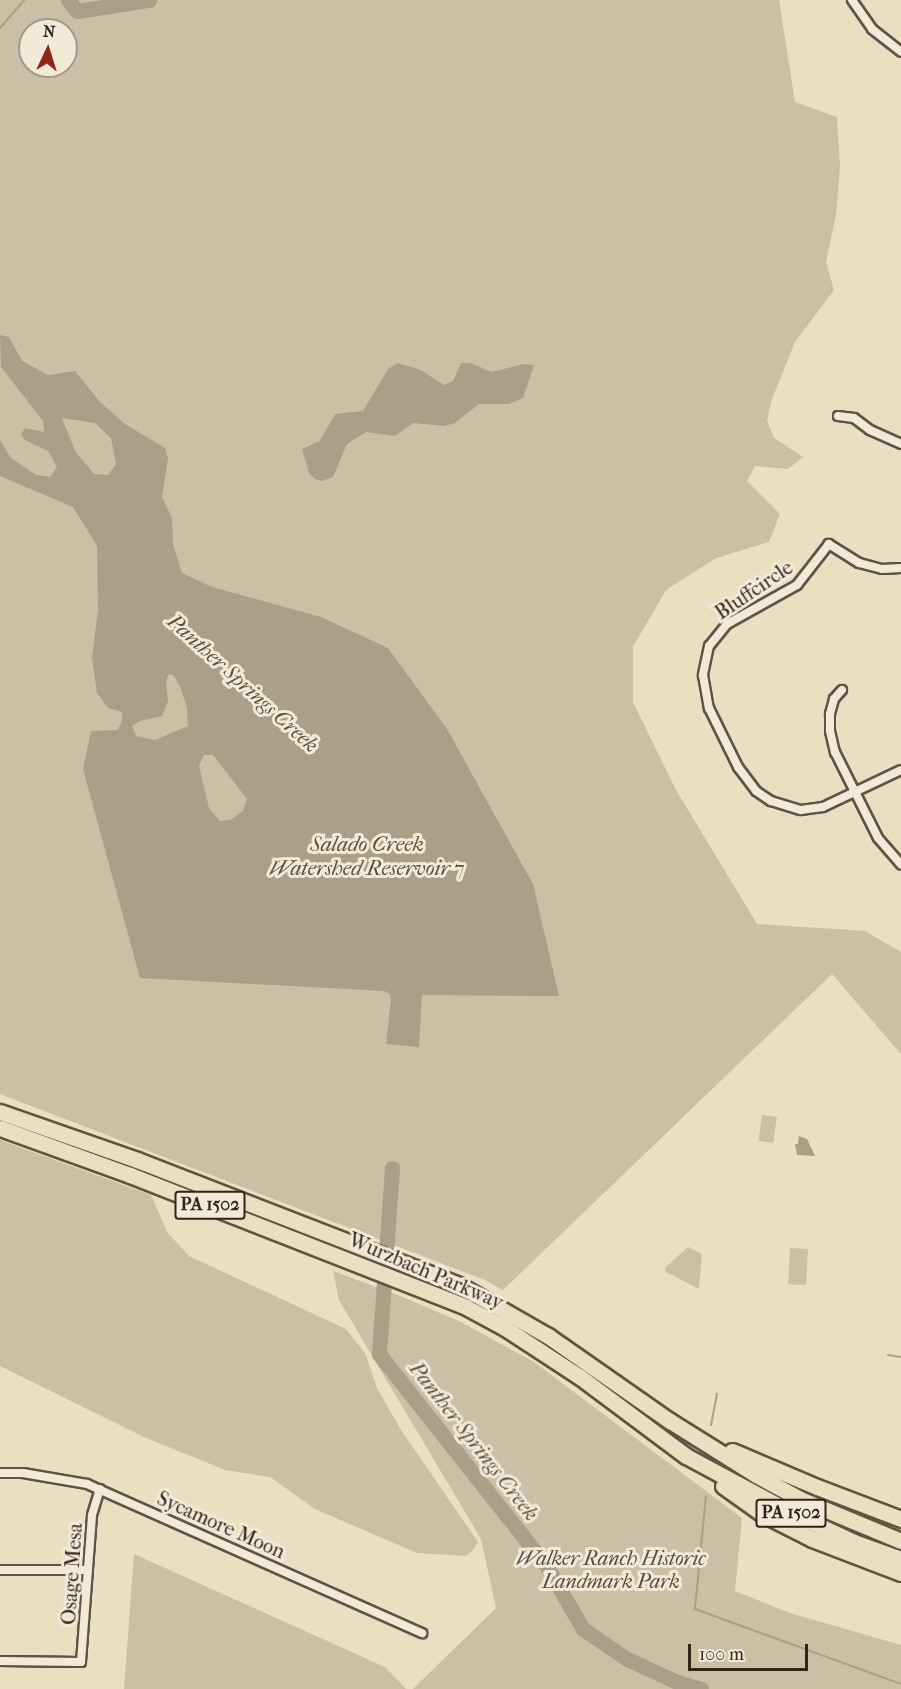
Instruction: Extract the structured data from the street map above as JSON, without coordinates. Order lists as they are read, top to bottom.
{
  "streets": {
    "highway": ["PA 1502", "Wurzbach Parkway"],
    "street": ["Bluffcircle", "Sycamore Moon", "Osage Mesa"]
  },
  "crossings": [
    ["Sycamore Moon", "Osage Mesa"]
  ],
  "water": ["Panther Springs Creek", "Salado Creek Watershed Reservoir 7"],
  "parks": ["Walker Ranch Historic Landmark Park"],
  "scale_bar": "100 m",
  "north": "top"
}
